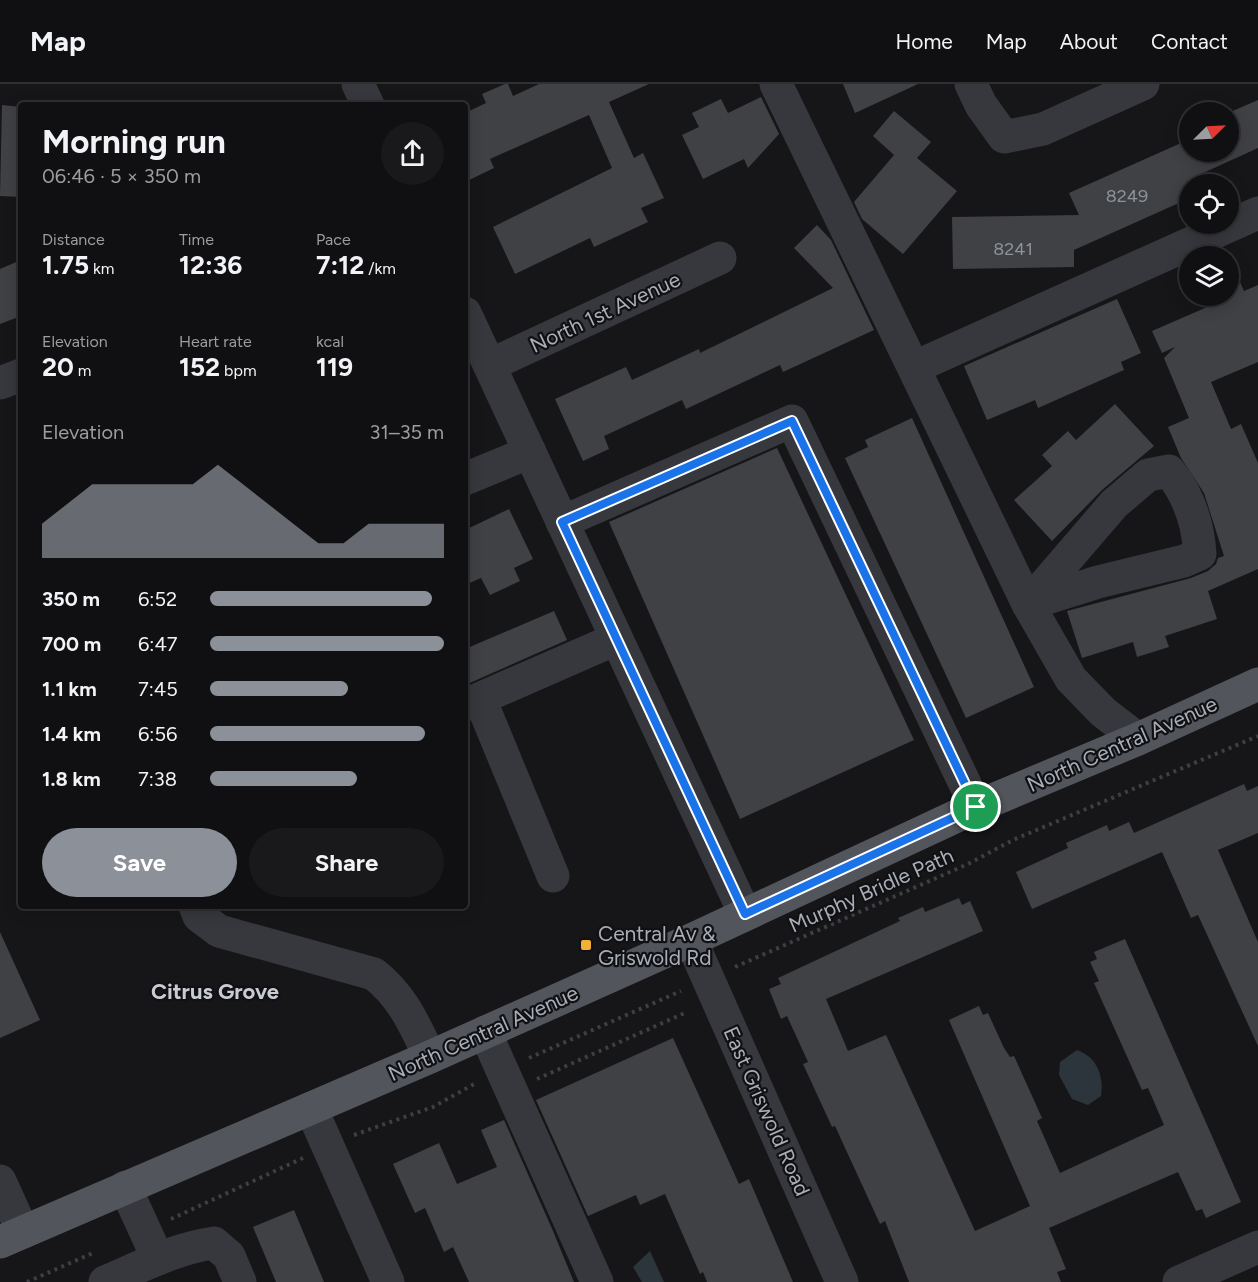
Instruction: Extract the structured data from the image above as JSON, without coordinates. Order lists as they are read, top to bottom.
{
  "streets": {
    "main road": ["North Central Avenue"],
    "street": ["North 1st Avenue", "East Griswold Road"],
    "path": ["Murphy Bridle Path"]
  },
  "crossings": [
    ["North Central Avenue", "East Griswold Road"]
  ],
  "districts": ["Citrus Grove"],
  "places": {
    "transit": ["Central Av & Griswold Rd"]
  },
  "house_numbers": ["8249", "8241"],
  "north": "top right",
  "page": {
    "header": "Map",
    "nav": [
      "Home",
      "Map",
      "About",
      "Contact"
    ],
    "heading": ["Morning run", "06:46 · 5 × 350 m"],
    "stats": [
      ["Distance", "1.75 km"],
      ["Time", "12:36"],
      ["Pace", "7:12 /km"],
      ["Elevation", "20 m"],
      ["Heart rate", "152 bpm"],
      ["kcal", "119"]
    ],
    "chart": ["Elevation", "31–35 m"],
    "list": [
      {
        "name": "350 m",
        "note": "6:52"
      },
      {
        "name": "700 m",
        "note": "6:47"
      },
      {
        "name": "1.1 km",
        "note": "7:45"
      },
      {
        "name": "1.4 km",
        "note": "6:56"
      },
      {
        "name": "1.8 km",
        "note": "7:38"
      }
    ],
    "buttons": ["Save", "Share"]
  }
}
